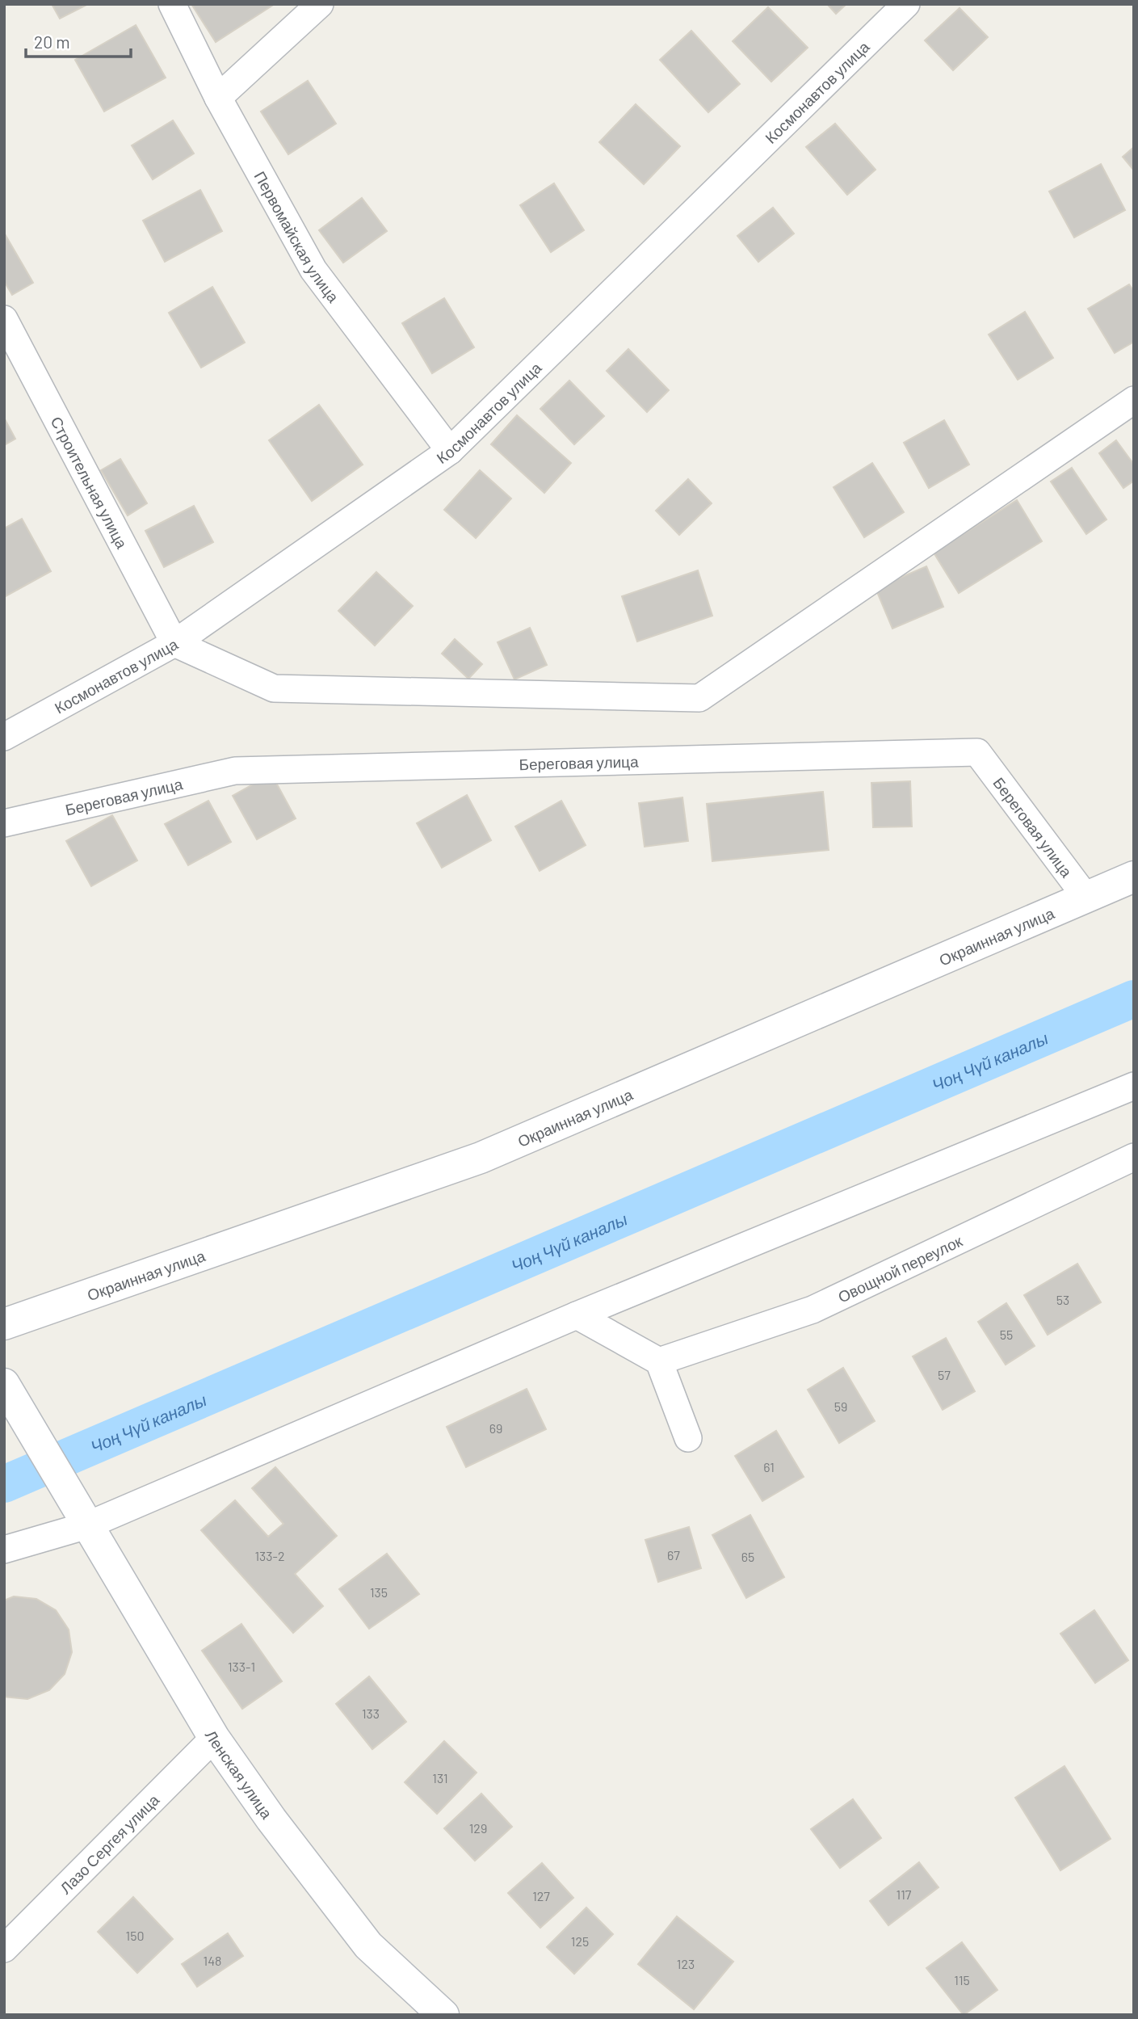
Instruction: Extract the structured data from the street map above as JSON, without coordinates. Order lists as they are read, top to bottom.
{
  "streets": {
    "street": [
      "Космонавтов улица",
      "Первомайская улица",
      "Строительная улица",
      "Береговая улица",
      "Окраинная улица",
      "Овощной переулок",
      "Ленская улица",
      "Лазо Сергея улица"
    ]
  },
  "crossings": [
    ["Космонавтов улица", "Первомайская улица"],
    ["Космонавтов улица", "Строительная улица"],
    ["Береговая улица", "Окраинная улица"],
    ["Ленская улица", "Лазо Сергея улица"]
  ],
  "water": ["Чоң Чүй каналы"],
  "house_numbers": [
    "53",
    "55",
    "57",
    "59",
    "69",
    "61",
    "67",
    "133-2",
    "65",
    "135",
    "133-1",
    "133",
    "131",
    "129",
    "117",
    "127",
    "150",
    "125",
    "148",
    "123",
    "115"
  ],
  "scale_bar": "20 m"
}
